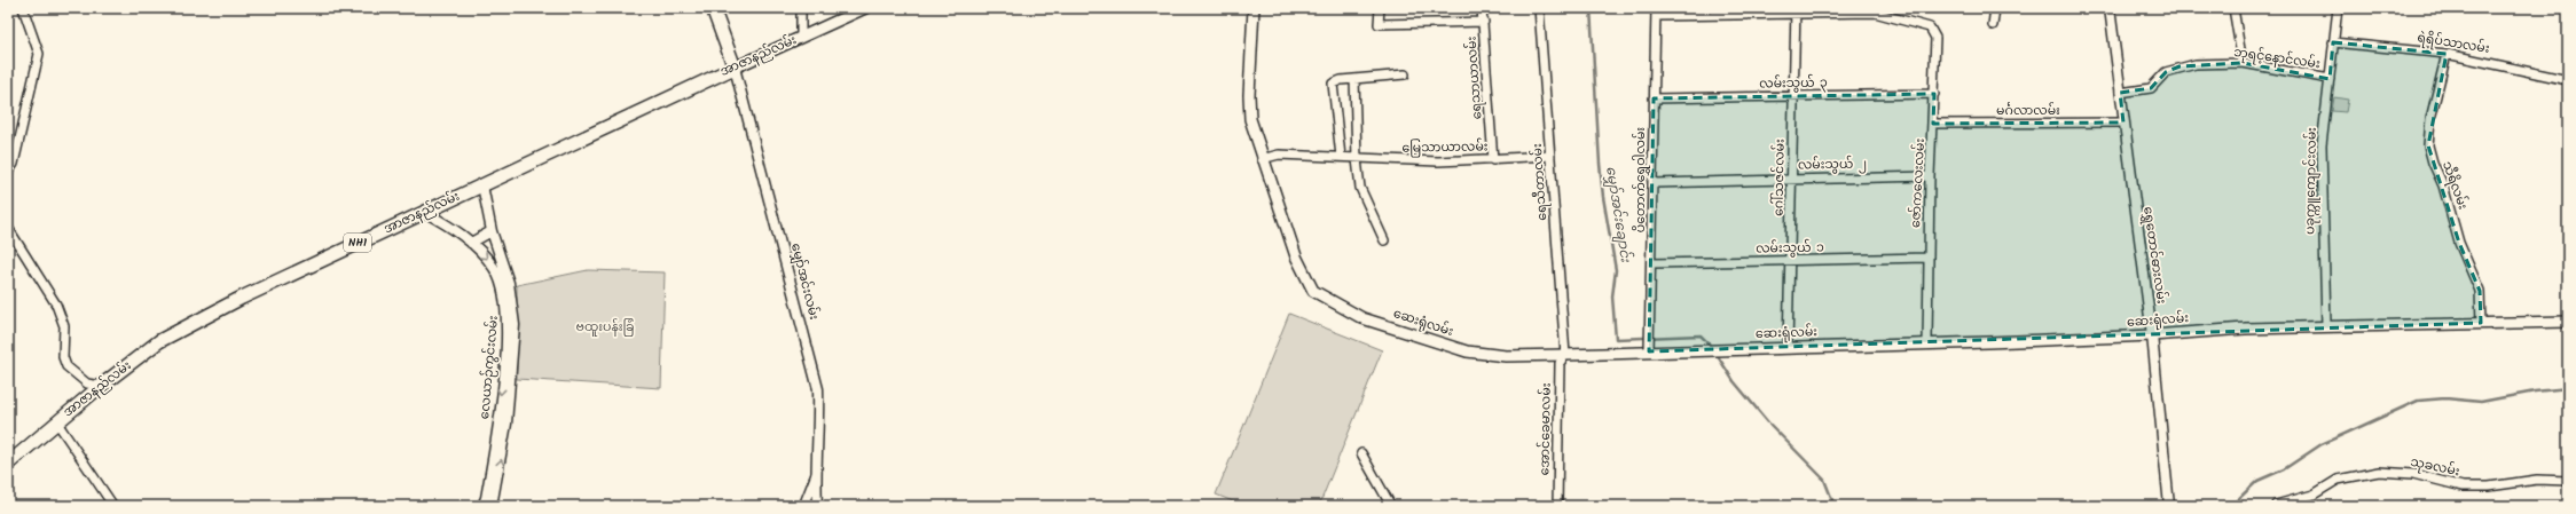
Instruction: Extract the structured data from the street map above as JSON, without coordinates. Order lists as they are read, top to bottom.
{
  "streets": {
    "highway": ["အာဇာနည်လမ်း", "NH1"],
    "main road": ["ဆေးရုံလမ်း"],
    "street": [
      "ရဲရိပ်သာလမ်း",
      "ဘုရင့်နောင်လမ်း",
      "ရေသာယာလမ်း",
      "လမ်းသွယ် ၃",
      "မင်္ဂလာလမ်း",
      "မြေသာယာလမ်း",
      "လမ်းသွယ် ၂",
      "ဂေါ်သဇင်လမ်း",
      "ပိတောက်ရွှေဝါလမ်း",
      "ပခုက္ကူကျောင်းလမ်း",
      "ရေသီတာလမ်း",
      "ဇော်ကလေးလမ်း",
      "သီရိလမ်း",
      "လမ်းသွယ် ၁",
      "ရွှေတောင်ဓားလမ်း",
      "မျှော်အင်းလမ်း",
      "လေယာဉ်ကွင်းလမ်း",
      "အောင်ခေမာလမ်း",
      "သုခလမ်း"
    ]
  },
  "crossings": [
    ["ရဲရိပ်သာလမ်း", "ပခုက္ကူကျောင်းလမ်း"],
    ["ရဲရိပ်သာလမ်း", "သီရိလမ်း"],
    ["အာဇာနည်လမ်း", "မျှော်အင်းလမ်း"],
    ["အာဇာနည်လမ်း", "လေယာဉ်ကွင်းလမ်း"],
    ["ဘုရင့်နောင်လမ်း", "ပခုက္ကူကျောင်းလမ်း"],
    ["ဘုရင့်နောင်လမ်း", "ရွှေတောင်ဓားလမ်း"],
    ["ရေသာယာလမ်း", "မြေသာယာလမ်း"],
    ["လမ်းသွယ် ၃", "ဂေါ်သဇင်လမ်း"],
    ["လမ်းသွယ် ၃", "ပိတောက်ရွှေဝါလမ်း"],
    ["လမ်းသွယ် ၃", "ဇော်ကလေးလမ်း"],
    ["မင်္ဂလာလမ်း", "ဇော်ကလေးလမ်း"],
    ["မင်္ဂလာလမ်း", "ရွှေတောင်ဓားလမ်း"],
    ["မြေသာယာလမ်း", "ရေသီတာလမ်း"],
    ["မြေသာယာလမ်း", "ဆေးရုံလမ်း"],
    ["လမ်းသွယ် ၂", "ဂေါ်သဇင်လမ်း"],
    ["လမ်းသွယ် ၂", "ပိတောက်ရွှေဝါလမ်း"],
    ["လမ်းသွယ် ၂", "ဇော်ကလေးလမ်း"],
    ["ဂေါ်သဇင်လမ်း", "ဇော်ကလေးလမ်း"],
    ["ဂေါ်သဇင်လမ်း", "လမ်းသွယ် ၁"],
    ["ဂေါ်သဇင်လမ်း", "ဆေးရုံလမ်း"],
    ["ပိတောက်ရွှေဝါလမ်း", "လမ်းသွယ် ၁"],
    ["ပိတောက်ရွှေဝါလမ်း", "ဆေးရုံလမ်း"],
    ["ပခုက္ကူကျောင်းလမ်း", "ဆေးရုံလမ်း"],
    ["ရေသီတာလမ်း", "ဆေးရုံလမ်း"],
    ["ရေသီတာလမ်း", "အောင်ခေမာလမ်း"],
    ["ဇော်ကလေးလမ်း", "လမ်းသွယ် ၁"],
    ["ဇော်ကလေးလမ်း", "ဆေးရုံလမ်း"],
    ["သီရိလမ်း", "ဆေးရုံလမ်း"],
    ["ရွှေတောင်ဓားလမ်း", "ဆေးရုံလမ်း"],
    ["ဆေးရုံလမ်း", "အောင်ခေမာလမ်း"]
  ],
  "water": ["မျှော်အင်းချောင်း"],
  "parks": ["ဗထူးပန်းခြံ"]
}
